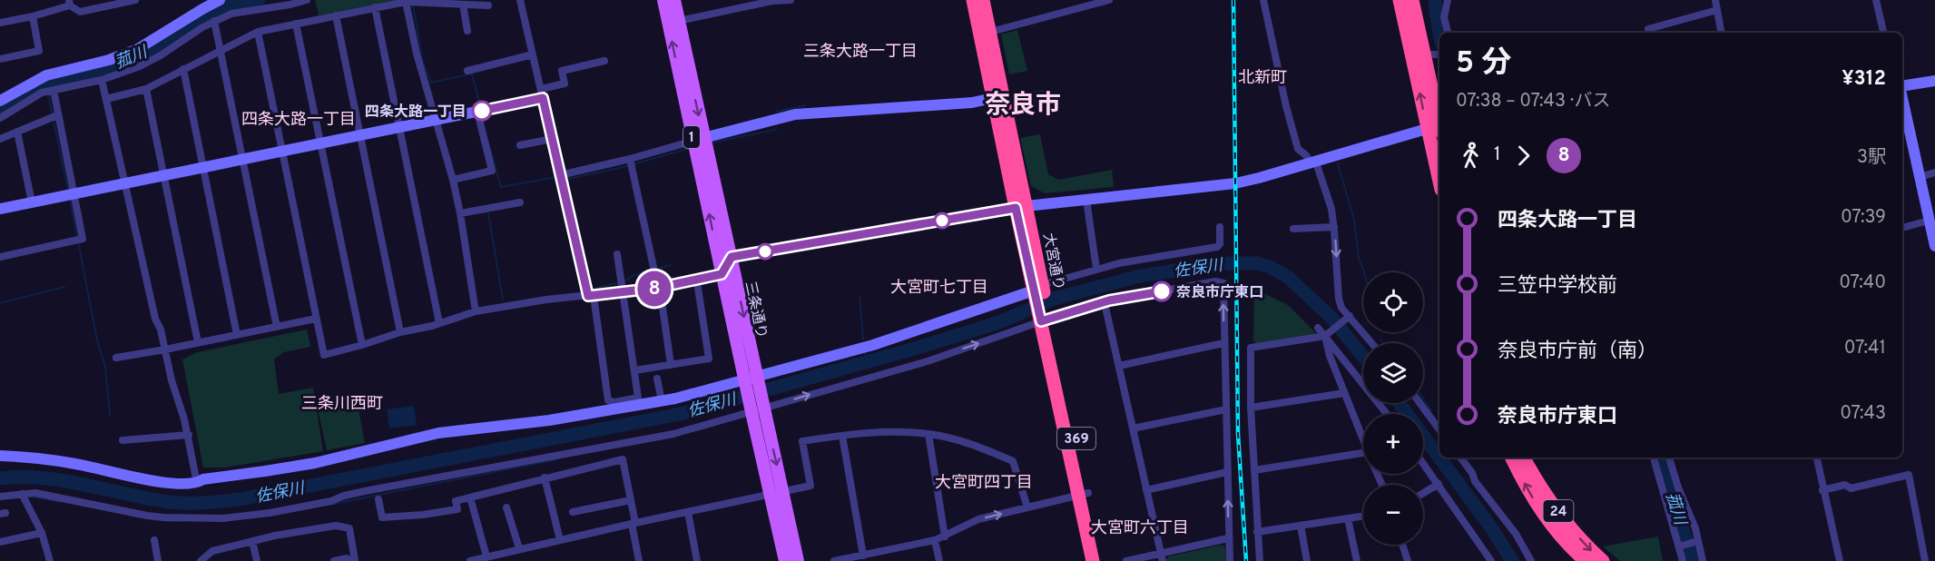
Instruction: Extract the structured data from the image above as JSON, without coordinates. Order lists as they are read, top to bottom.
{
  "streets": {
    "highway": ["大宮通り", "369", "24"],
    "main road": ["1", "三条通り"]
  },
  "districts": [
    "三条大路一丁目",
    "北新町",
    "奈良市",
    "四条大路一丁目",
    "大宮町七丁目",
    "三条川西町",
    "大宮町四丁目",
    "大宮町六丁目"
  ],
  "water": ["菰川", "佐保川"],
  "places": ["四条大路一丁目", "奈良市庁東口"],
  "lines": ["bus line 8"],
  "page": {
    "on_map": "8",
    "heading": ["5 分", "07:38 – 07:43 · バス", "¥312"],
    "legs": ["1", "8", "3駅"],
    "list": [
      {
        "name": "四条大路一丁目",
        "value": "07:39"
      },
      {
        "name": "三笠中学校前",
        "value": "07:40"
      },
      {
        "name": "奈良市庁前（南）",
        "value": "07:41"
      },
      {
        "name": "奈良市庁東口",
        "value": "07:43"
      }
    ],
    "map_buttons": ["+", "−"]
  }
}
